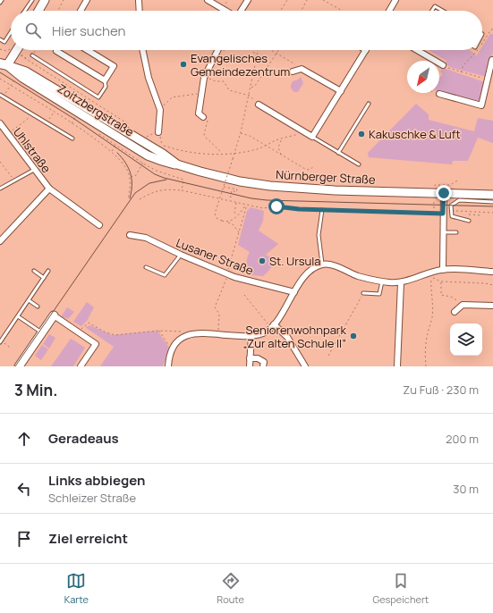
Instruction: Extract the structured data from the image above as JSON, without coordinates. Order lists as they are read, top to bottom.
{
  "streets": {
    "main road": ["Zoitzbergstraße", "Nürnberger Straße"],
    "street": ["Uhlstraße", "Lusaner Straße"]
  },
  "crossings": [
    ["Zoitzbergstraße", "Nürnberger Straße"]
  ],
  "places": [
    "Evangelisches Gemeindezentrum",
    "Kakuschke & Luft",
    "St. Ursula",
    "Seniorenwohnpark „Zur alten Schule II“"
  ],
  "north": "bottom left",
  "page": {
    "search": "Hier suchen",
    "heading": ["3 Min.", "Zu Fuß · 230 m"],
    "list": [
      ["Geradeaus", "200 m"],
      ["Links abbiegen", "Schleizer Straße", "30 m"],
      "Ziel erreicht"
    ],
    "nav": ["Karte", "Route", "Gespeichert"]
  }
}
